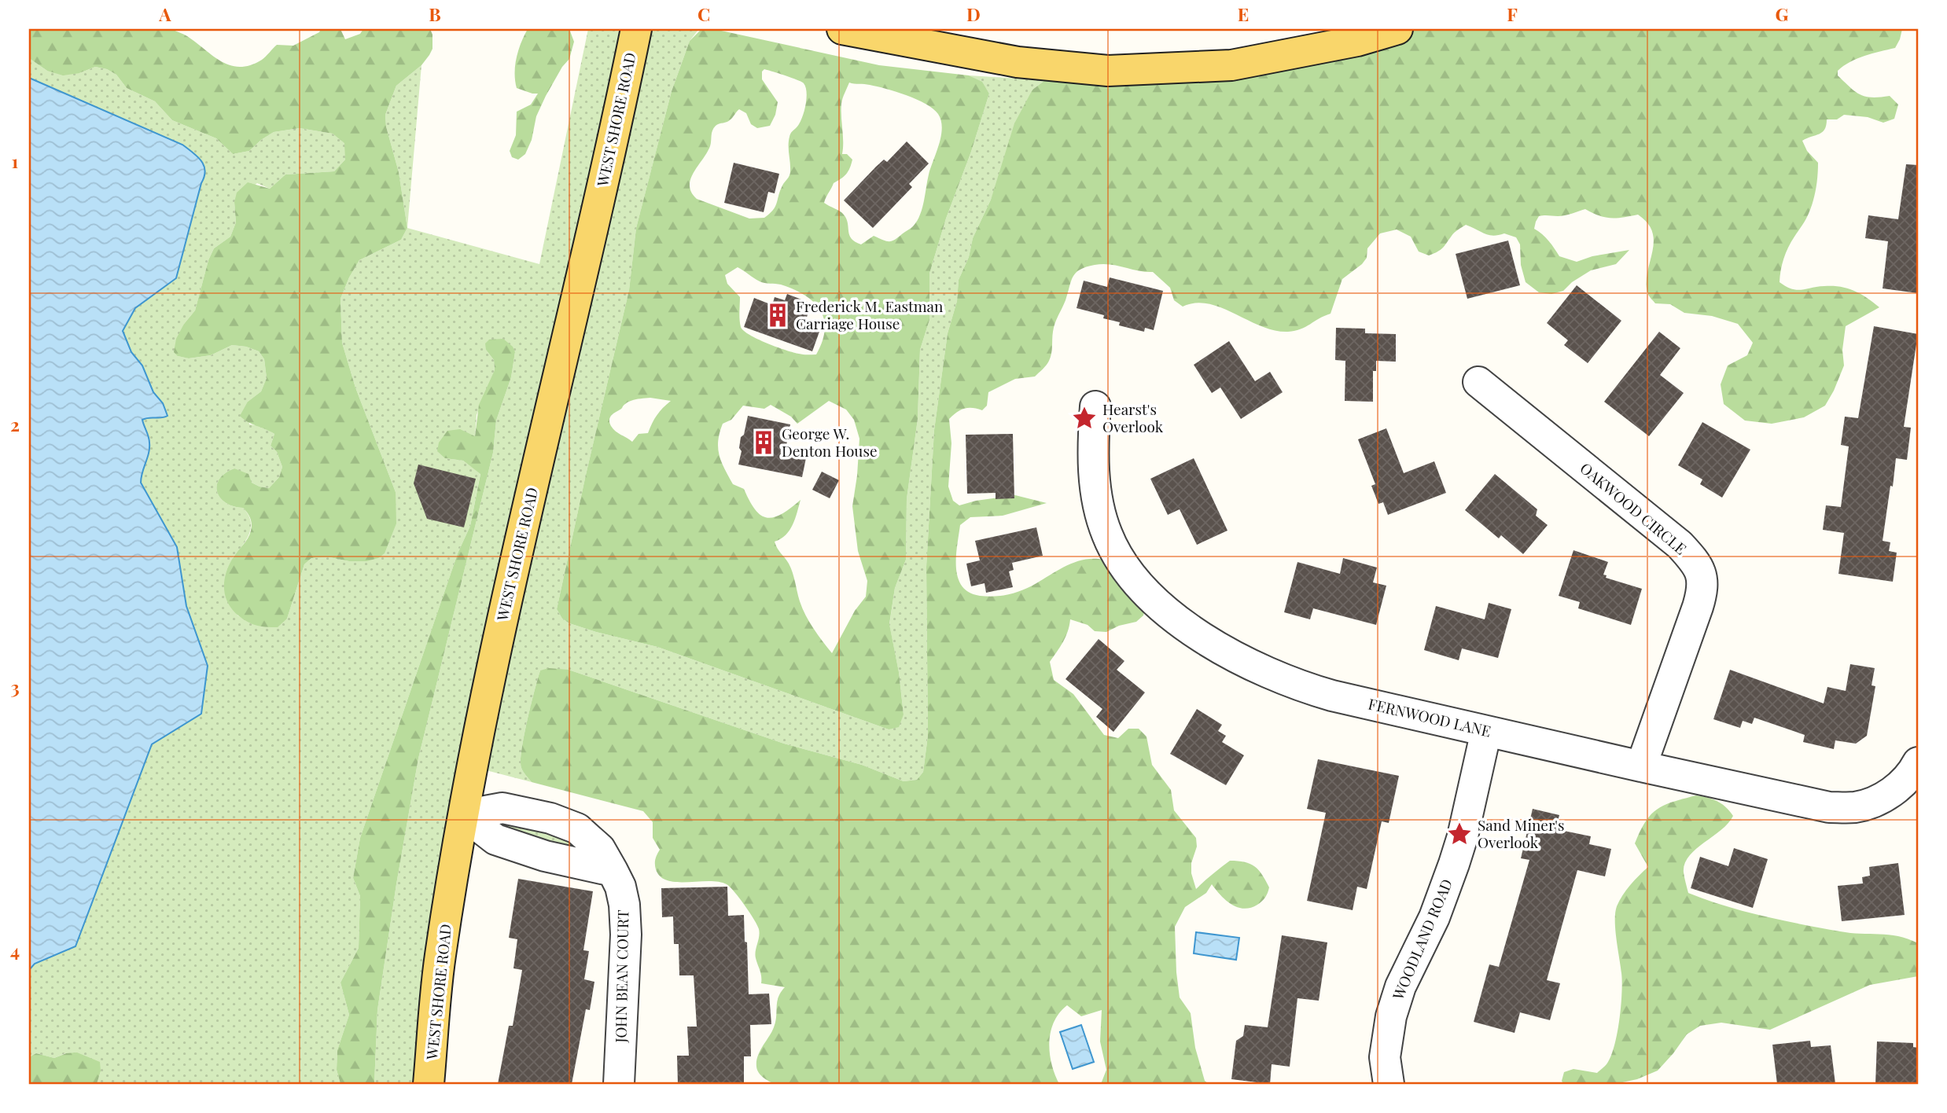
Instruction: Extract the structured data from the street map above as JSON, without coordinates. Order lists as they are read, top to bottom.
{
  "streets": {
    "main road": ["WEST SHORE ROAD"],
    "street": [
      "OAKWOOD CIRCLE",
      "FERNWOOD LANE",
      "WOODLAND ROAD",
      "JOHN BEAN COURT"
    ]
  },
  "crossings": [
    ["WEST SHORE ROAD", "JOHN BEAN COURT"],
    ["OAKWOOD CIRCLE", "FERNWOOD LANE"],
    ["FERNWOOD LANE", "WOODLAND ROAD"]
  ],
  "places": {
    "building": ["Frederick M. Eastman Carriage House", "George W. Denton House"],
    "place": ["Hearst's Overlook", "Sand Miner's Overlook"]
  },
  "grid": {
    "columns": [
      "A",
      "B",
      "C",
      "D",
      "E",
      "F",
      "G"
    ],
    "rows": [
      "1",
      "2",
      "3",
      "4"
    ]
  }
}
